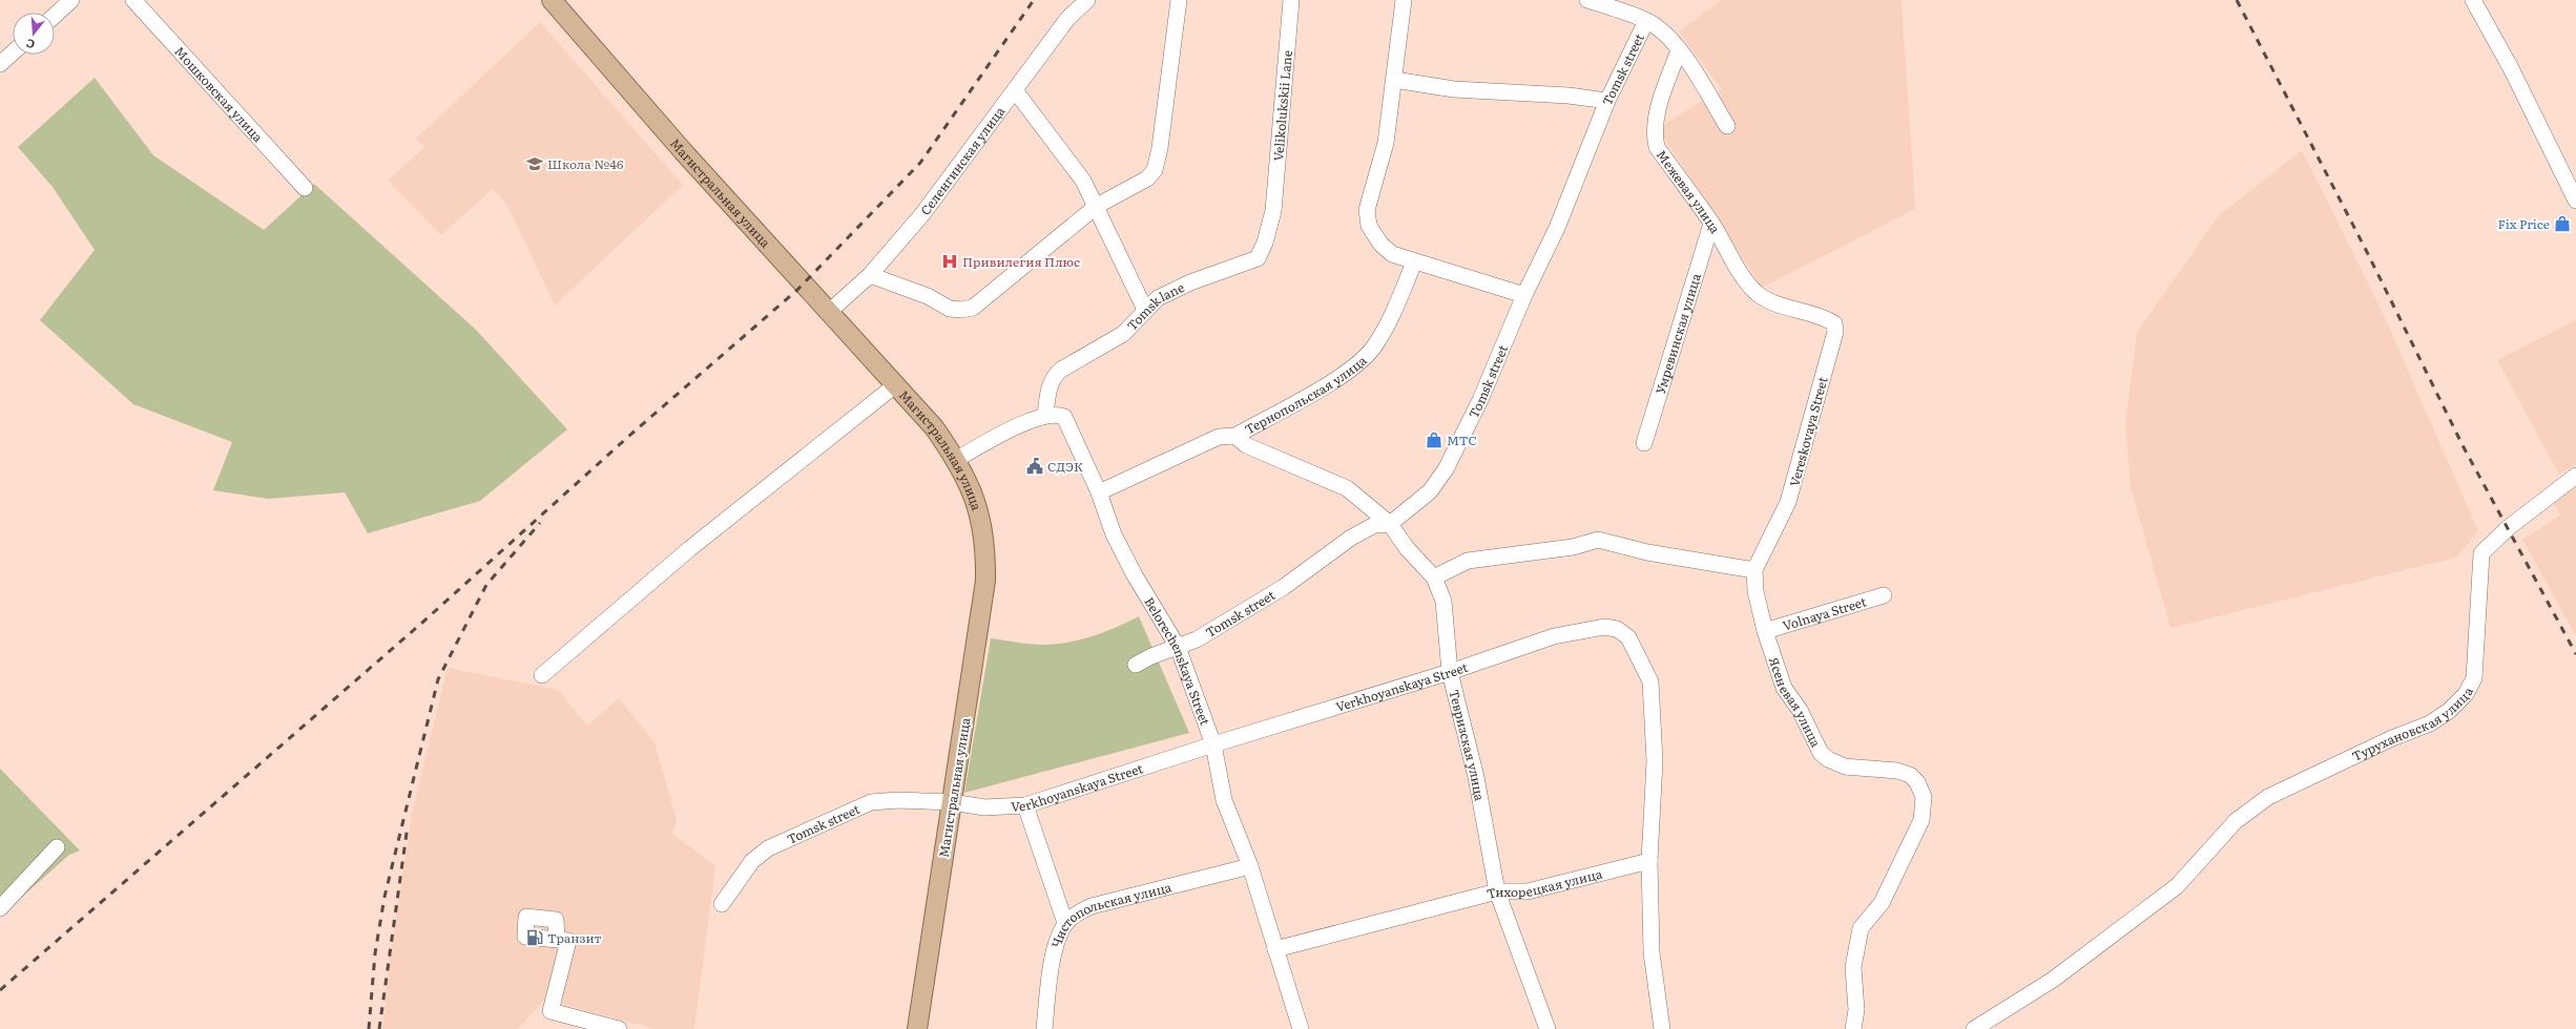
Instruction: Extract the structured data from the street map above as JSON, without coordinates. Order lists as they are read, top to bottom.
{
  "streets": {
    "main road": ["Магистральная улица"],
    "street": [
      "Tomsk street",
      "Мошковская улица",
      "Velikolukskii Lane",
      "Селенгинская улица",
      "Межевая улица",
      "Tomsk lane",
      "Умревинская улица",
      "Тернопольская улица",
      "Vereskovaya Street",
      "Volnaya Street",
      "Belorechenskaya Street",
      "Verkhoyanskaya Street",
      "Ясеневая улица",
      "Турухановская улица",
      "Тевризская улица",
      "Тихорецкая улица",
      "Чистопольская улица"
    ]
  },
  "crossings": [
    ["Tomsk street", "Магистральная улица"],
    ["Tomsk street", "Belorechenskaya Street"],
    ["Tomsk street", "Verkhoyanskaya Street"],
    ["Tomsk street", "Тевризская улица"],
    ["Velikolukskii Lane", "Tomsk lane"],
    ["Селенгинская улица", "Магистральная улица"],
    ["Межевая улица", "Умревинская улица"],
    ["Межевая улица", "Vereskovaya Street"],
    ["Магистральная улица", "Verkhoyanskaya Street"],
    ["Tomsk lane", "Belorechenskaya Street"],
    ["Тернопольская улица", "Belorechenskaya Street"],
    ["Тернопольская улица", "Тевризская улица"],
    ["Vereskovaya Street", "Volnaya Street"],
    ["Vereskovaya Street", "Ясеневая улица"],
    ["Volnaya Street", "Ясеневая улица"],
    ["Belorechenskaya Street", "Verkhoyanskaya Street"],
    ["Belorechenskaya Street", "Тихорецкая улица"],
    ["Belorechenskaya Street", "Чистопольская улица"],
    ["Verkhoyanskaya Street", "Тевризская улица"],
    ["Verkhoyanskaya Street", "Тихорецкая улица"],
    ["Тевризская улица", "Тихорецкая улица"]
  ],
  "places": {
    "school or university": ["Школа №46"],
    "shop": ["Fix Price", "МТС"],
    "hospital": ["Привилегия Плюс"],
    "public building": ["СДЭК"],
    "fuel station": ["Транзит"]
  },
  "north": "bottom"
}
